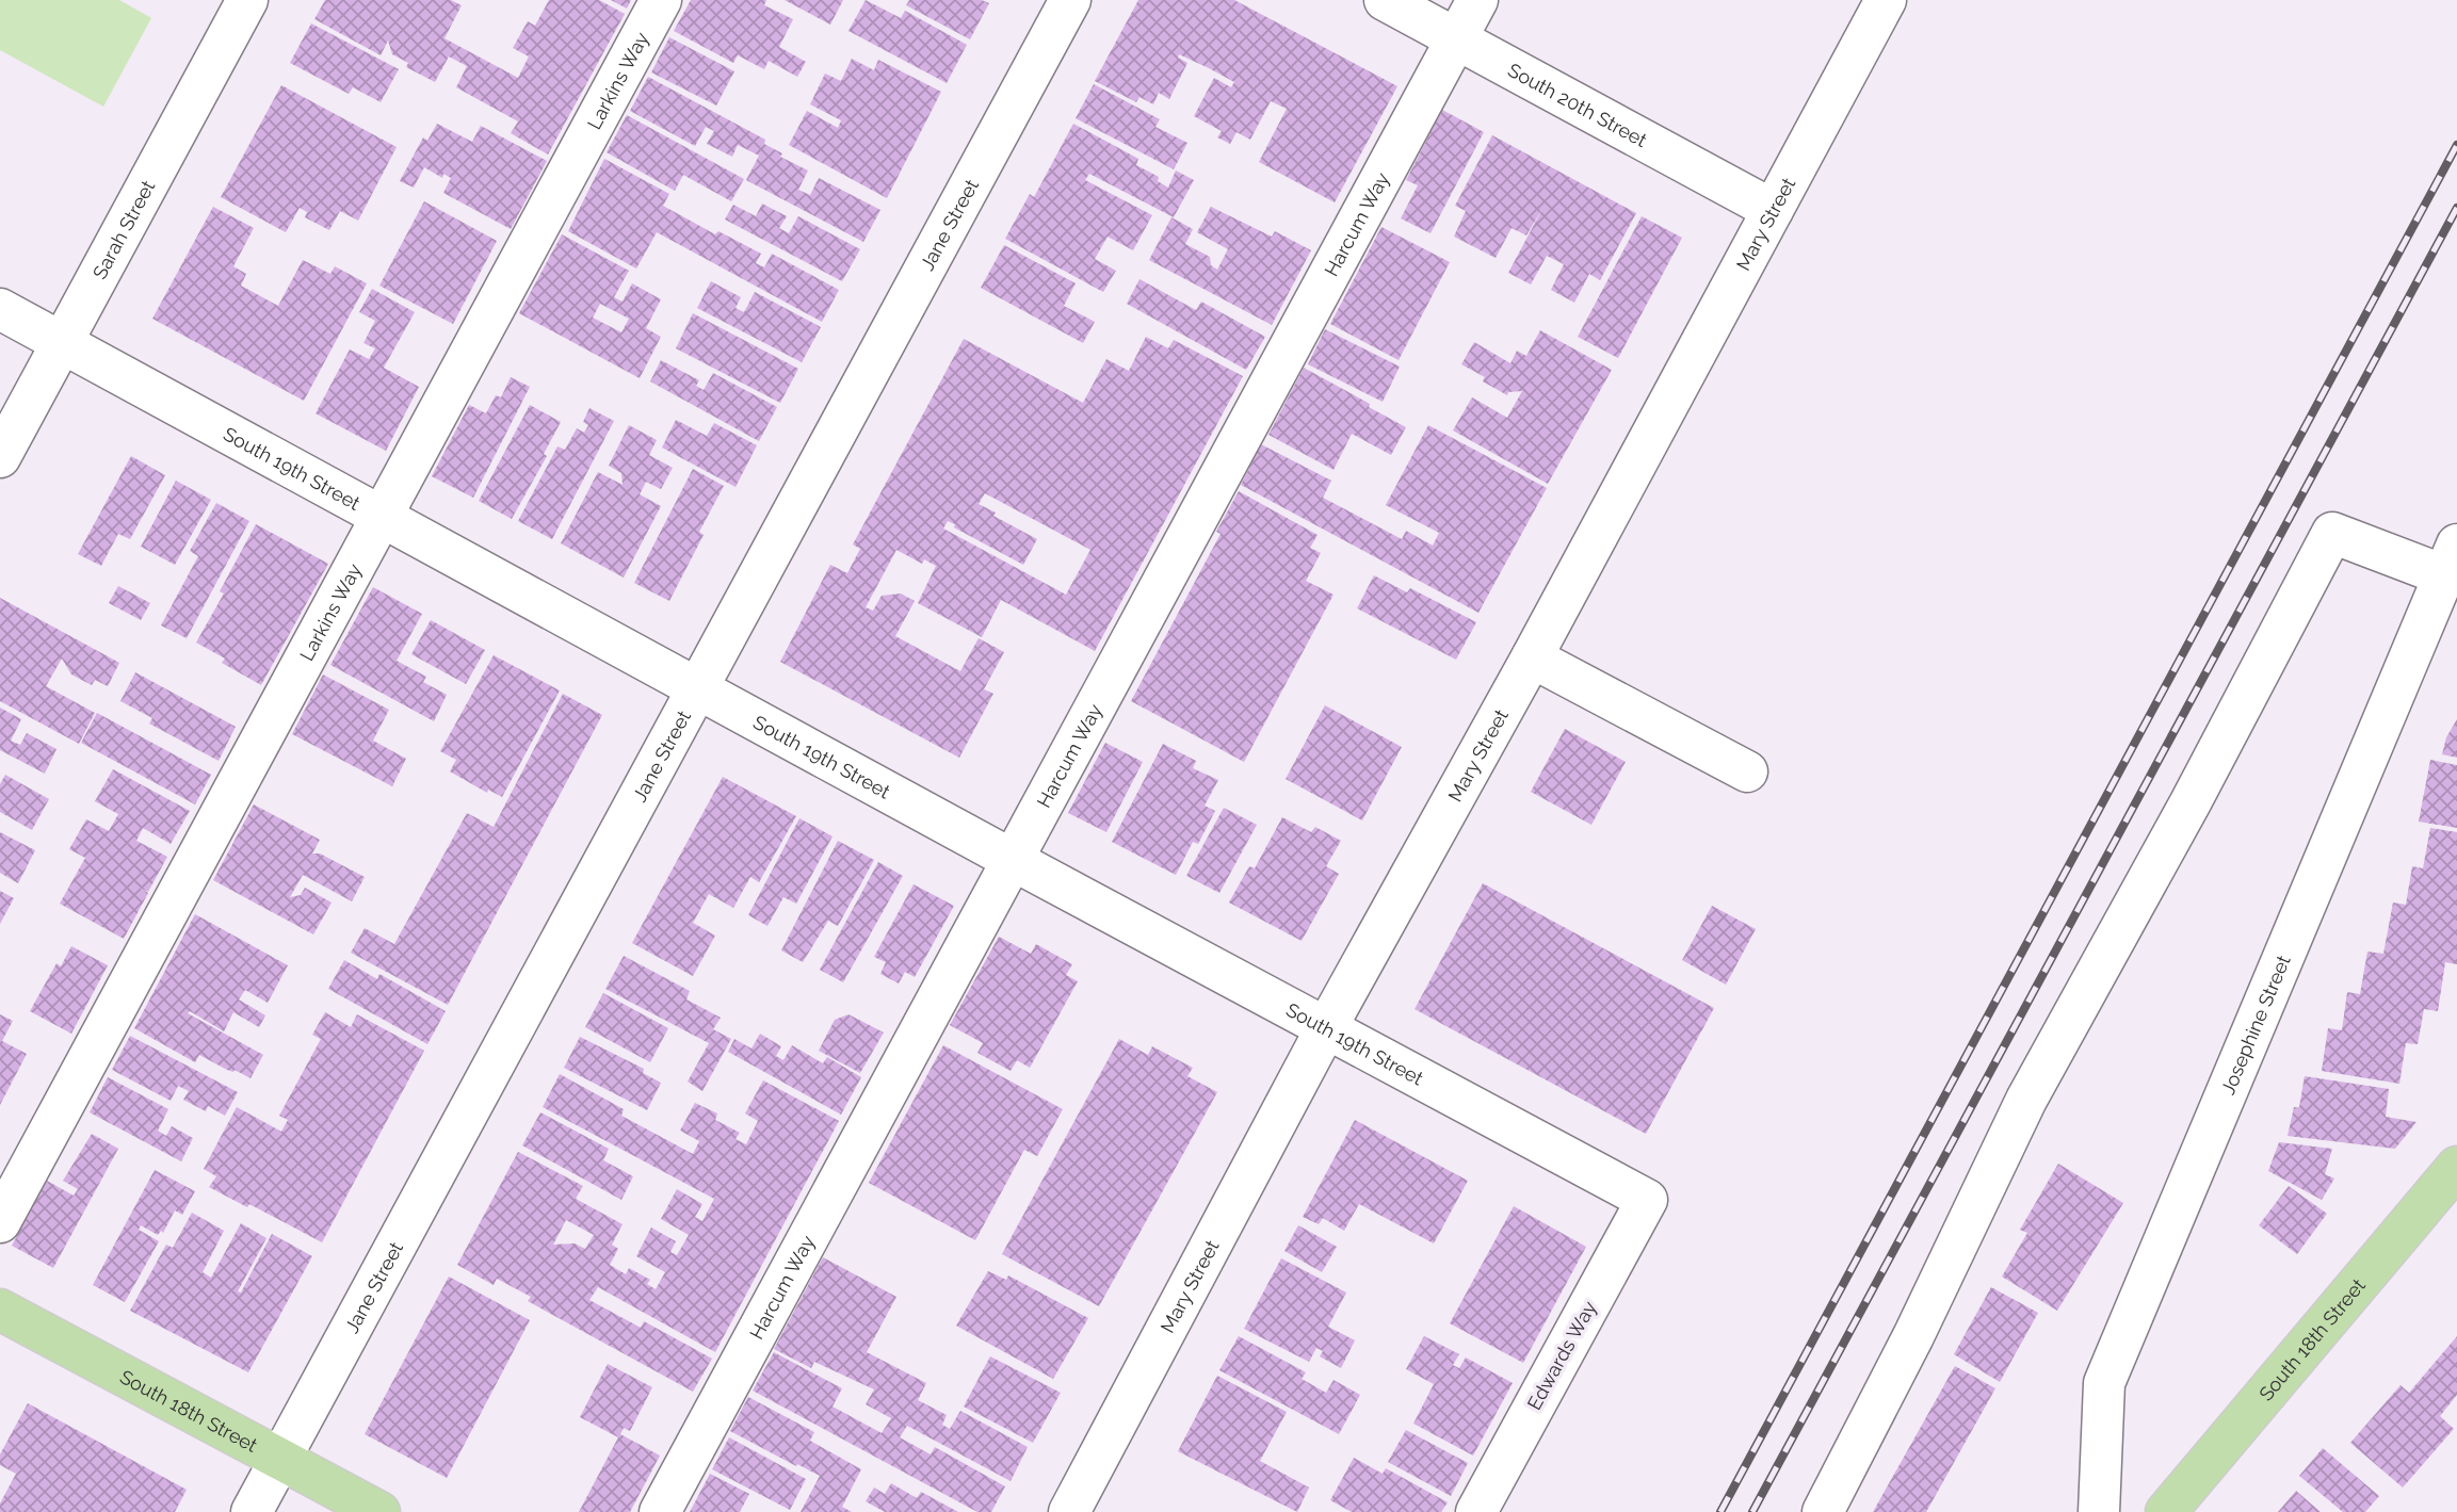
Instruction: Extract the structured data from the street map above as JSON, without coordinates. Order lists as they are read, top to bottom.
{
  "streets": {
    "main road": ["South 18th Street"],
    "street": [
      "Larkins Way",
      "South 20th Street",
      "Jane Street",
      "Harcum Way",
      "Mary Street",
      "Sarah Street",
      "South 19th Street",
      "Josephine Street",
      "Edwards Way"
    ]
  },
  "crossings": [
    ["Larkins Way", "South 19th Street"],
    ["South 20th Street", "Harcum Way"],
    ["South 20th Street", "Mary Street"],
    ["Jane Street", "South 19th Street"],
    ["Jane Street", "South 18th Street"],
    ["Harcum Way", "South 19th Street"],
    ["Mary Street", "South 19th Street"],
    ["Sarah Street", "South 19th Street"],
    ["South 19th Street", "Edwards Way"]
  ]
}
